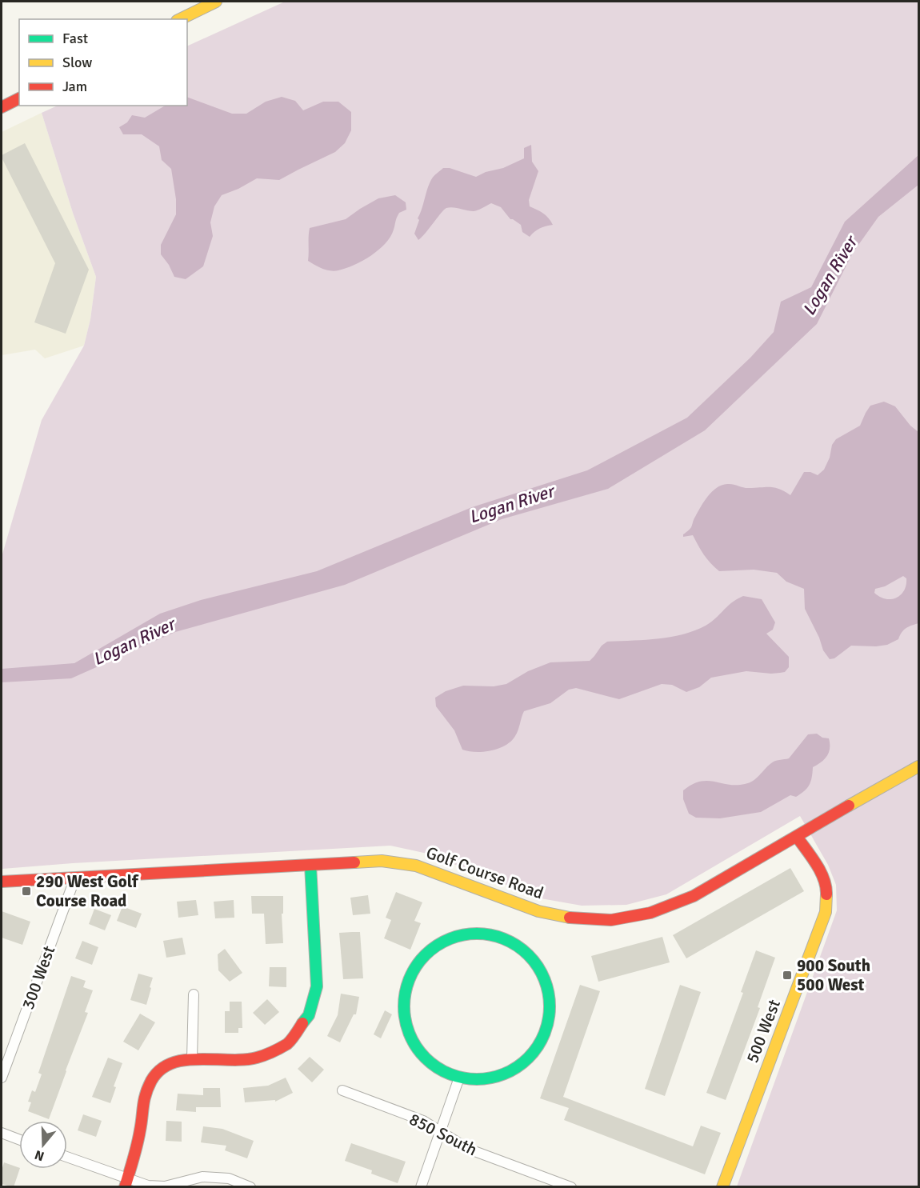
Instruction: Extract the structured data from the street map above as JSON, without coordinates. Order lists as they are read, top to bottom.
{
  "streets": {
    "main road": ["Golf Course Road", "500 West"],
    "street": ["300 West", "850 South"]
  },
  "crossings": [
    ["Golf Course Road", "300 West"],
    ["Golf Course Road", "500 West"]
  ],
  "water": ["Logan River"],
  "places": {
    "transit": ["290 West Golf Course Road", "900 South 500 West"]
  },
  "legend": ["Fast", "Slow", "Jam"],
  "north": "bottom"
}
